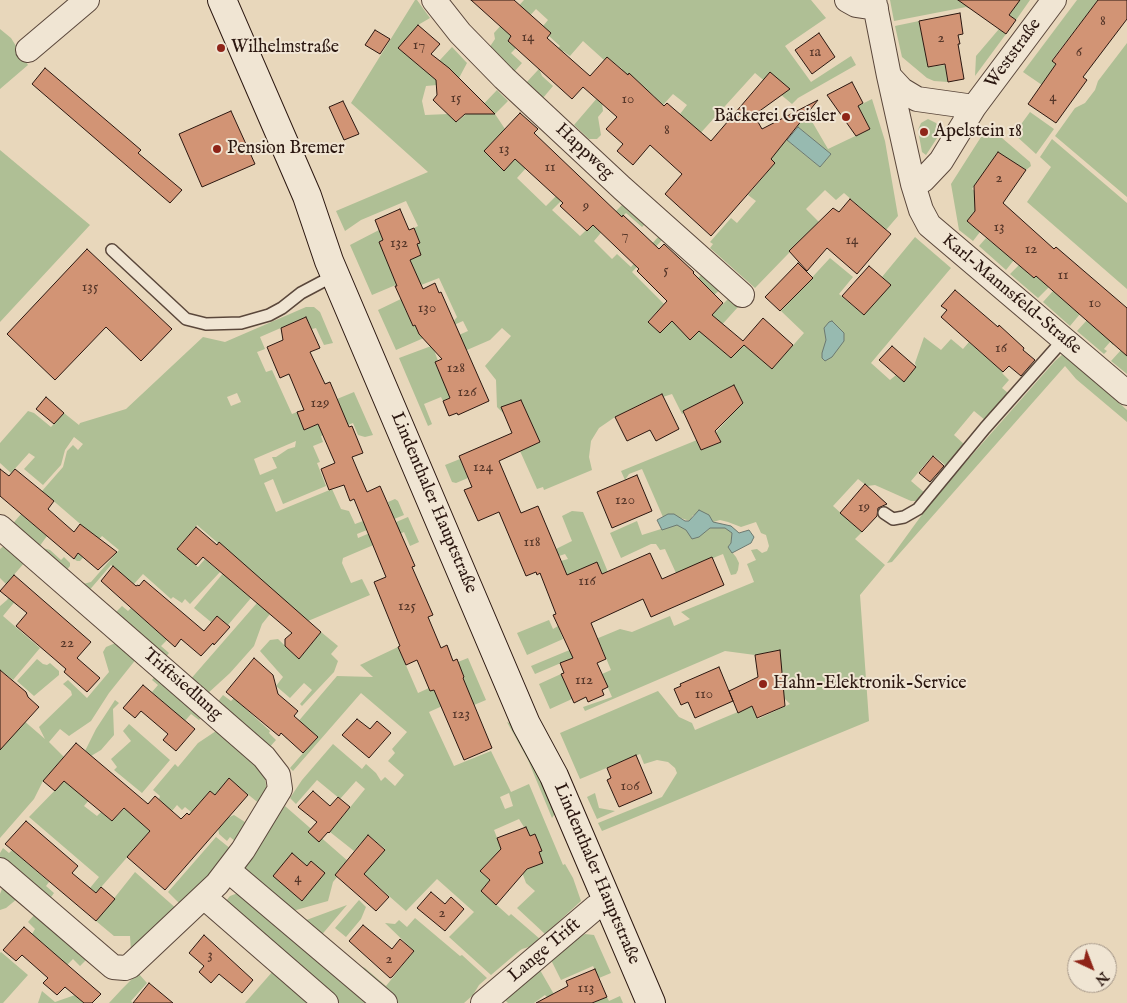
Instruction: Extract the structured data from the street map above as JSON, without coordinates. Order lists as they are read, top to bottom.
{
  "streets": {
    "street": [
      "Weststraße",
      "Happweg",
      "Karl-Mannsfeld-Straße",
      "Lindenthaler Hauptstraße",
      "Triftsiedlung",
      "Lange Trift"
    ]
  },
  "crossings": [
    ["Weststraße", "Karl-Mannsfeld-Straße"],
    ["Lindenthaler Hauptstraße", "Lange Trift"]
  ],
  "places": [
    "Wilhelmstraße",
    "Bäckerei Geisler",
    "Apelstein 18",
    "Pension Bremer",
    "Hahn-Elektronik-Service"
  ],
  "house_numbers": [
    "8",
    "14",
    "2",
    "17",
    "1a",
    "6",
    "4",
    "15",
    "10",
    "8",
    "13",
    "11",
    "2",
    "9",
    "13",
    "7",
    "14",
    "132",
    "12",
    "5",
    "11",
    "135",
    "10",
    "130",
    "16",
    "128",
    "126",
    "129",
    "124",
    "120",
    "19",
    "118",
    "116",
    "125",
    "22",
    "112",
    "110",
    "123",
    "106",
    "4",
    "2",
    "3",
    "2",
    "113"
  ],
  "north": "bottom right"
}
